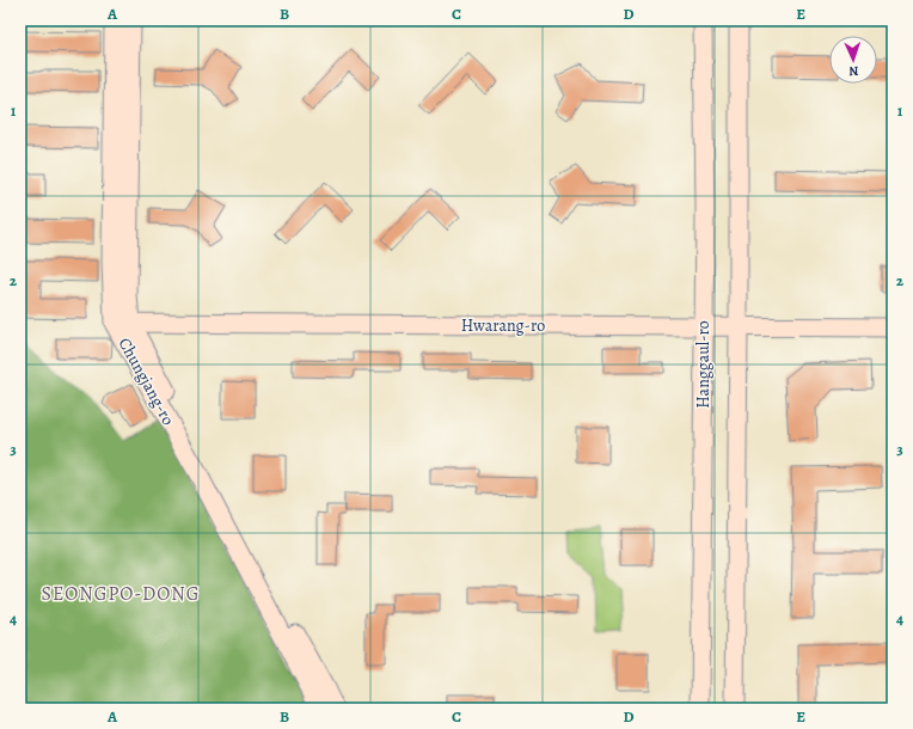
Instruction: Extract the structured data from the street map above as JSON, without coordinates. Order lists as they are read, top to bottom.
{
  "streets": {
    "street": ["Hwarang-ro", "Hanggaul-ro", "Chungjang-ro"]
  },
  "crossings": [
    ["Hwarang-ro", "Hanggaul-ro"],
    ["Hwarang-ro", "Chungjang-ro"]
  ],
  "districts": ["SEONGPO-DONG"],
  "north": "bottom",
  "grid": {
    "columns": [
      "A",
      "B",
      "C",
      "D",
      "E"
    ],
    "rows": [
      "1",
      "2",
      "3",
      "4"
    ]
  }
}
